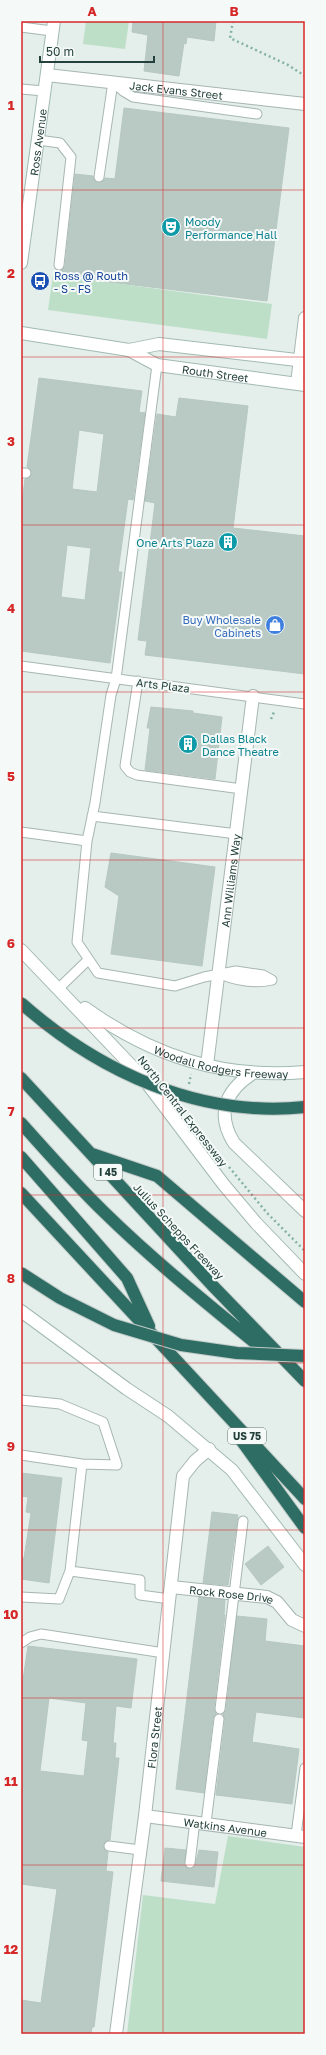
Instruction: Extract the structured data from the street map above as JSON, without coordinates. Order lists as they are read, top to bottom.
{
  "streets": {
    "highway": ["I 45", "Julius Schepps Freeway", "US 75"],
    "street": [
      "Jack Evans Street",
      "Ross Avenue",
      "Routh Street",
      "Ann Williams Way",
      "Woodall Rodgers Freeway",
      "North Central Expressway",
      "Rock Rose Drive",
      "Flora Street",
      "Watkins Avenue"
    ],
    "lane": ["Arts Plaza"]
  },
  "crossings": [
    ["Jack Evans Street", "Ross Avenue"],
    ["Arts Plaza", "Ann Williams Way"],
    ["Ann Williams Way", "Woodall Rodgers Freeway"],
    ["Woodall Rodgers Freeway", "North Central Expressway"],
    ["Rock Rose Drive", "Flora Street"],
    ["Flora Street", "Watkins Avenue"]
  ],
  "places": {
    "theatre": ["Moody Performance Hall"],
    "bus stop": ["Ross @ Routh - S - FS"],
    "building": ["One Arts Plaza", "Dallas Black Dance Theatre"],
    "shop": ["Buy Wholesale Cabinets"]
  },
  "scale_bar": "50 m",
  "grid": {
    "columns": ["A", "B"],
    "rows": [
      "1",
      "2",
      "3",
      "4",
      "5",
      "6",
      "7",
      "8",
      "9",
      "10",
      "11",
      "12"
    ]
  }
}
